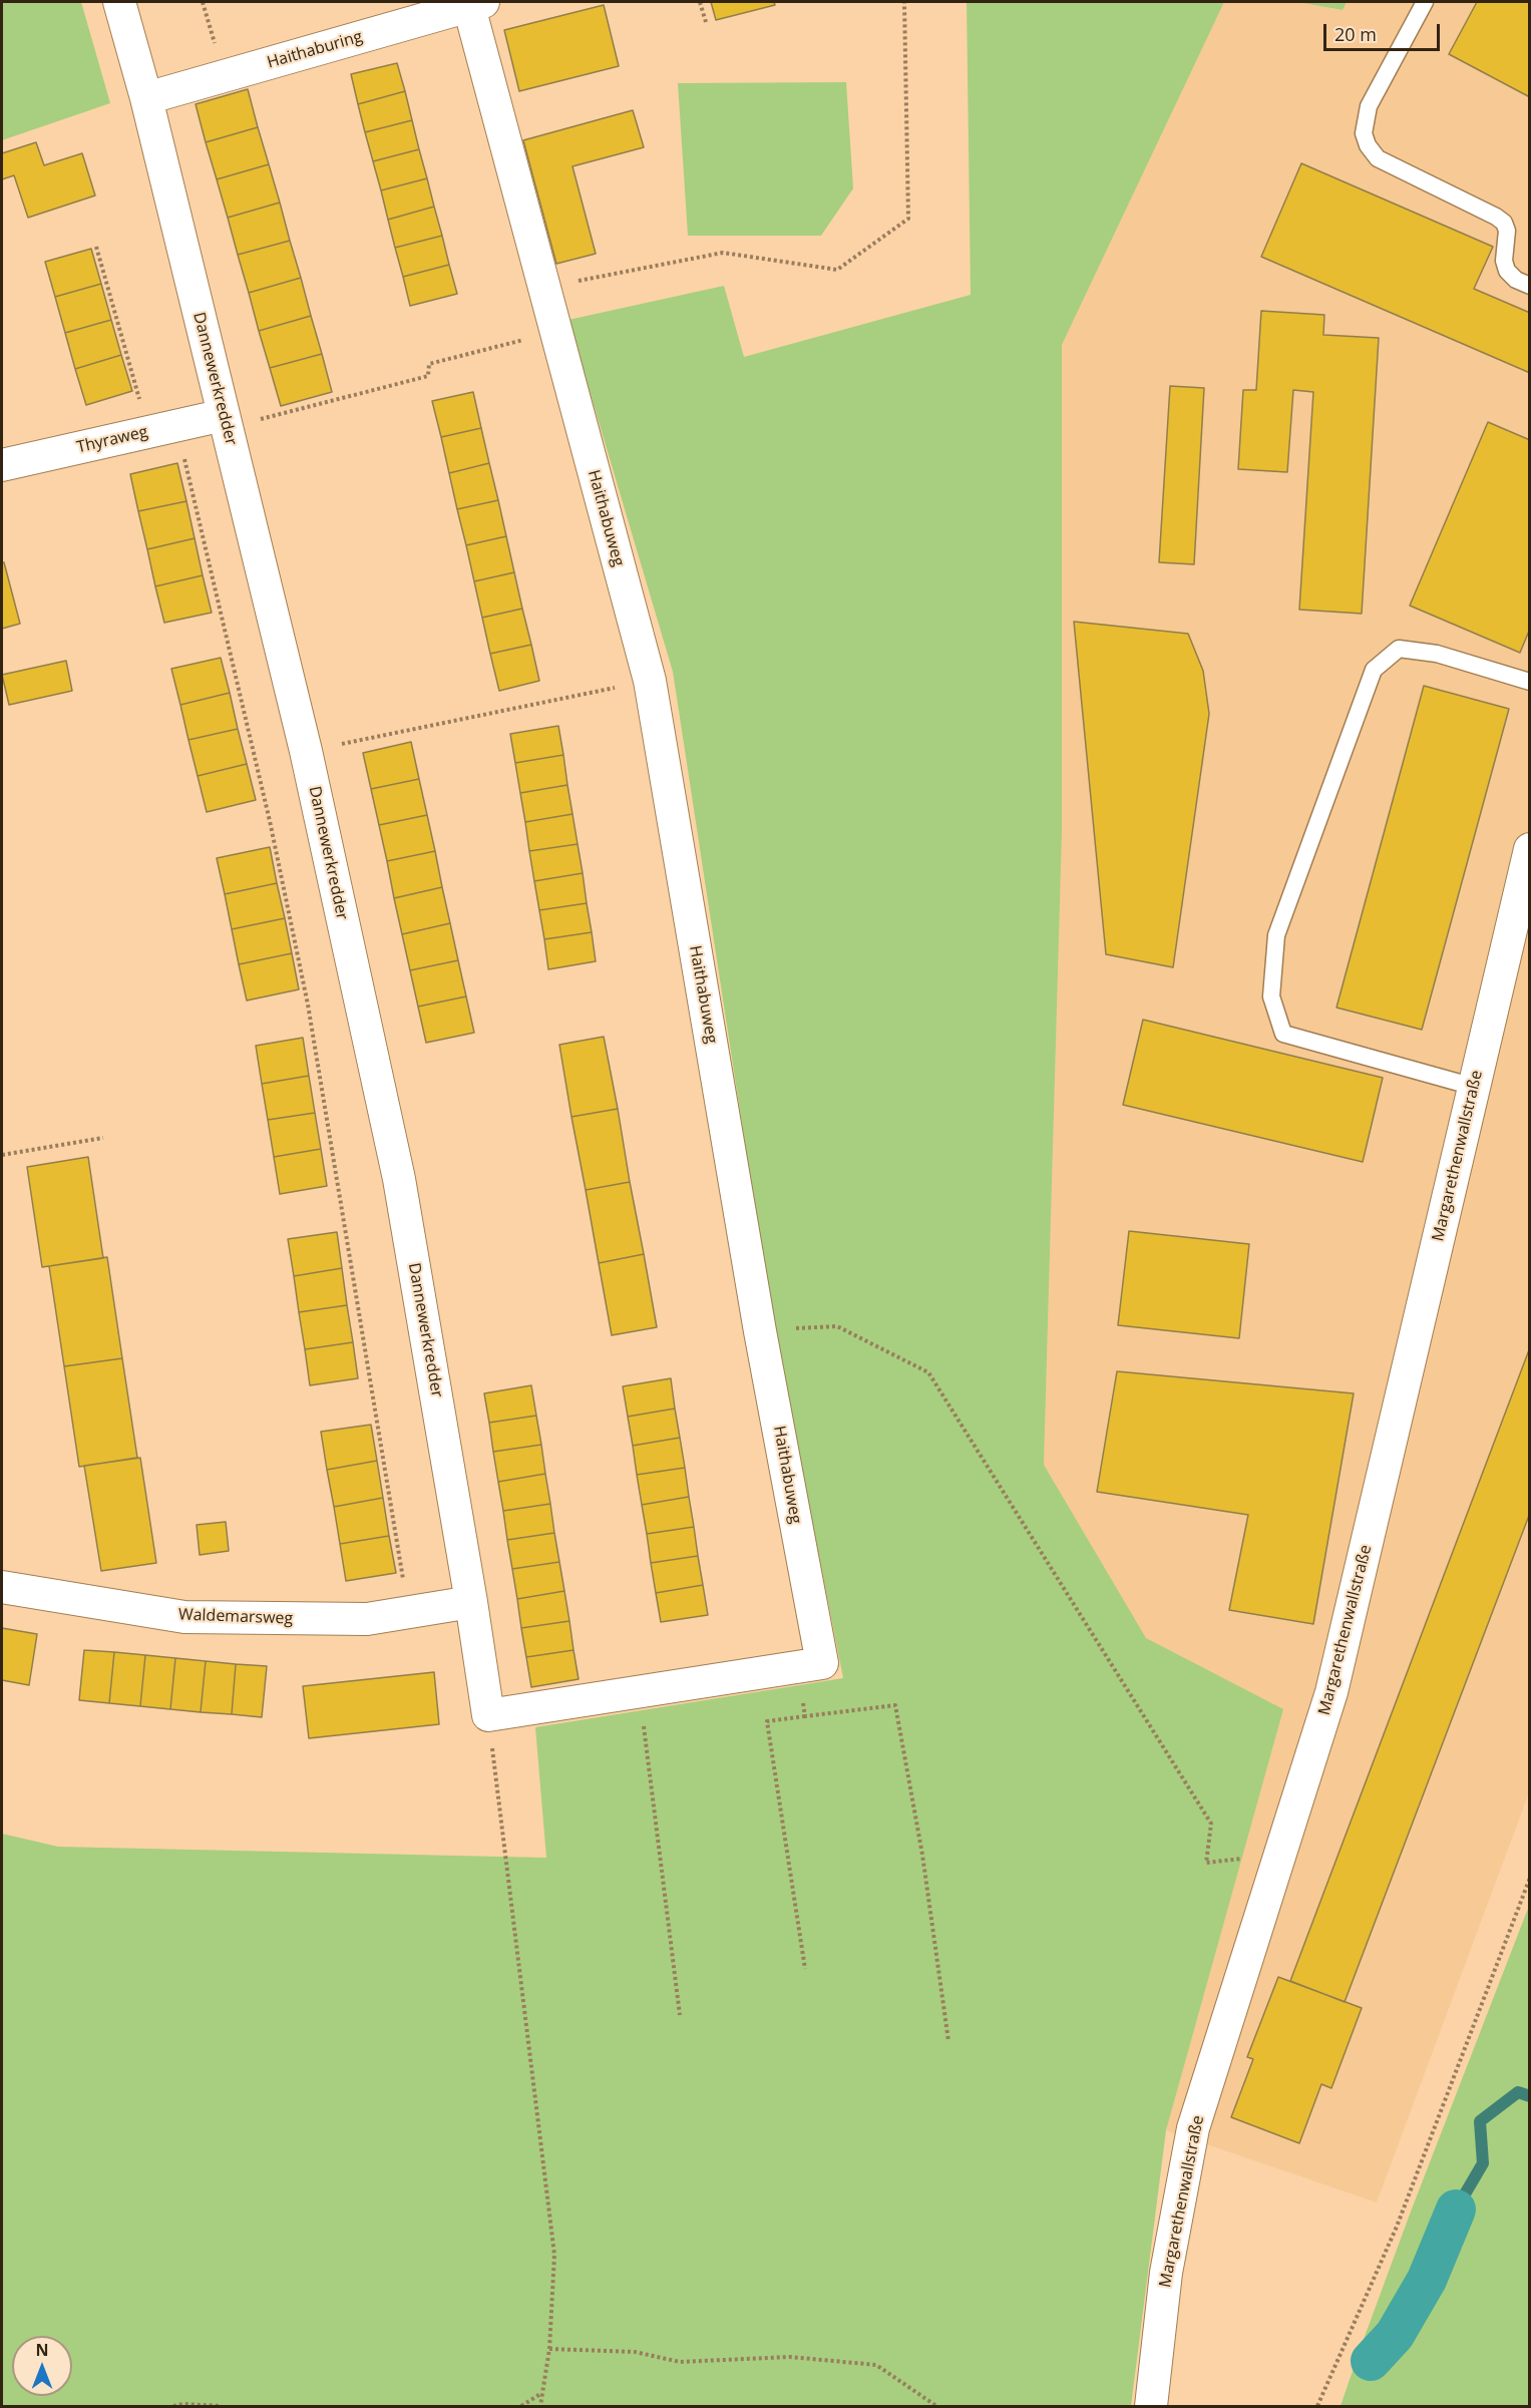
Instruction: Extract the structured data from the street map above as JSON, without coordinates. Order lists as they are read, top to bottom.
{
  "streets": {
    "street": [
      "Haithaburing",
      "Dannewerkredder",
      "Thyraweg",
      "Haithabuweg",
      "Margarethenwallstraße",
      "Waldemarsweg"
    ]
  },
  "crossings": [
    ["Haithaburing", "Dannewerkredder"],
    ["Haithaburing", "Haithabuweg"],
    ["Dannewerkredder", "Thyraweg"],
    ["Dannewerkredder", "Haithabuweg"],
    ["Dannewerkredder", "Waldemarsweg"]
  ],
  "scale_bar": "20 m",
  "north": "top"
}
